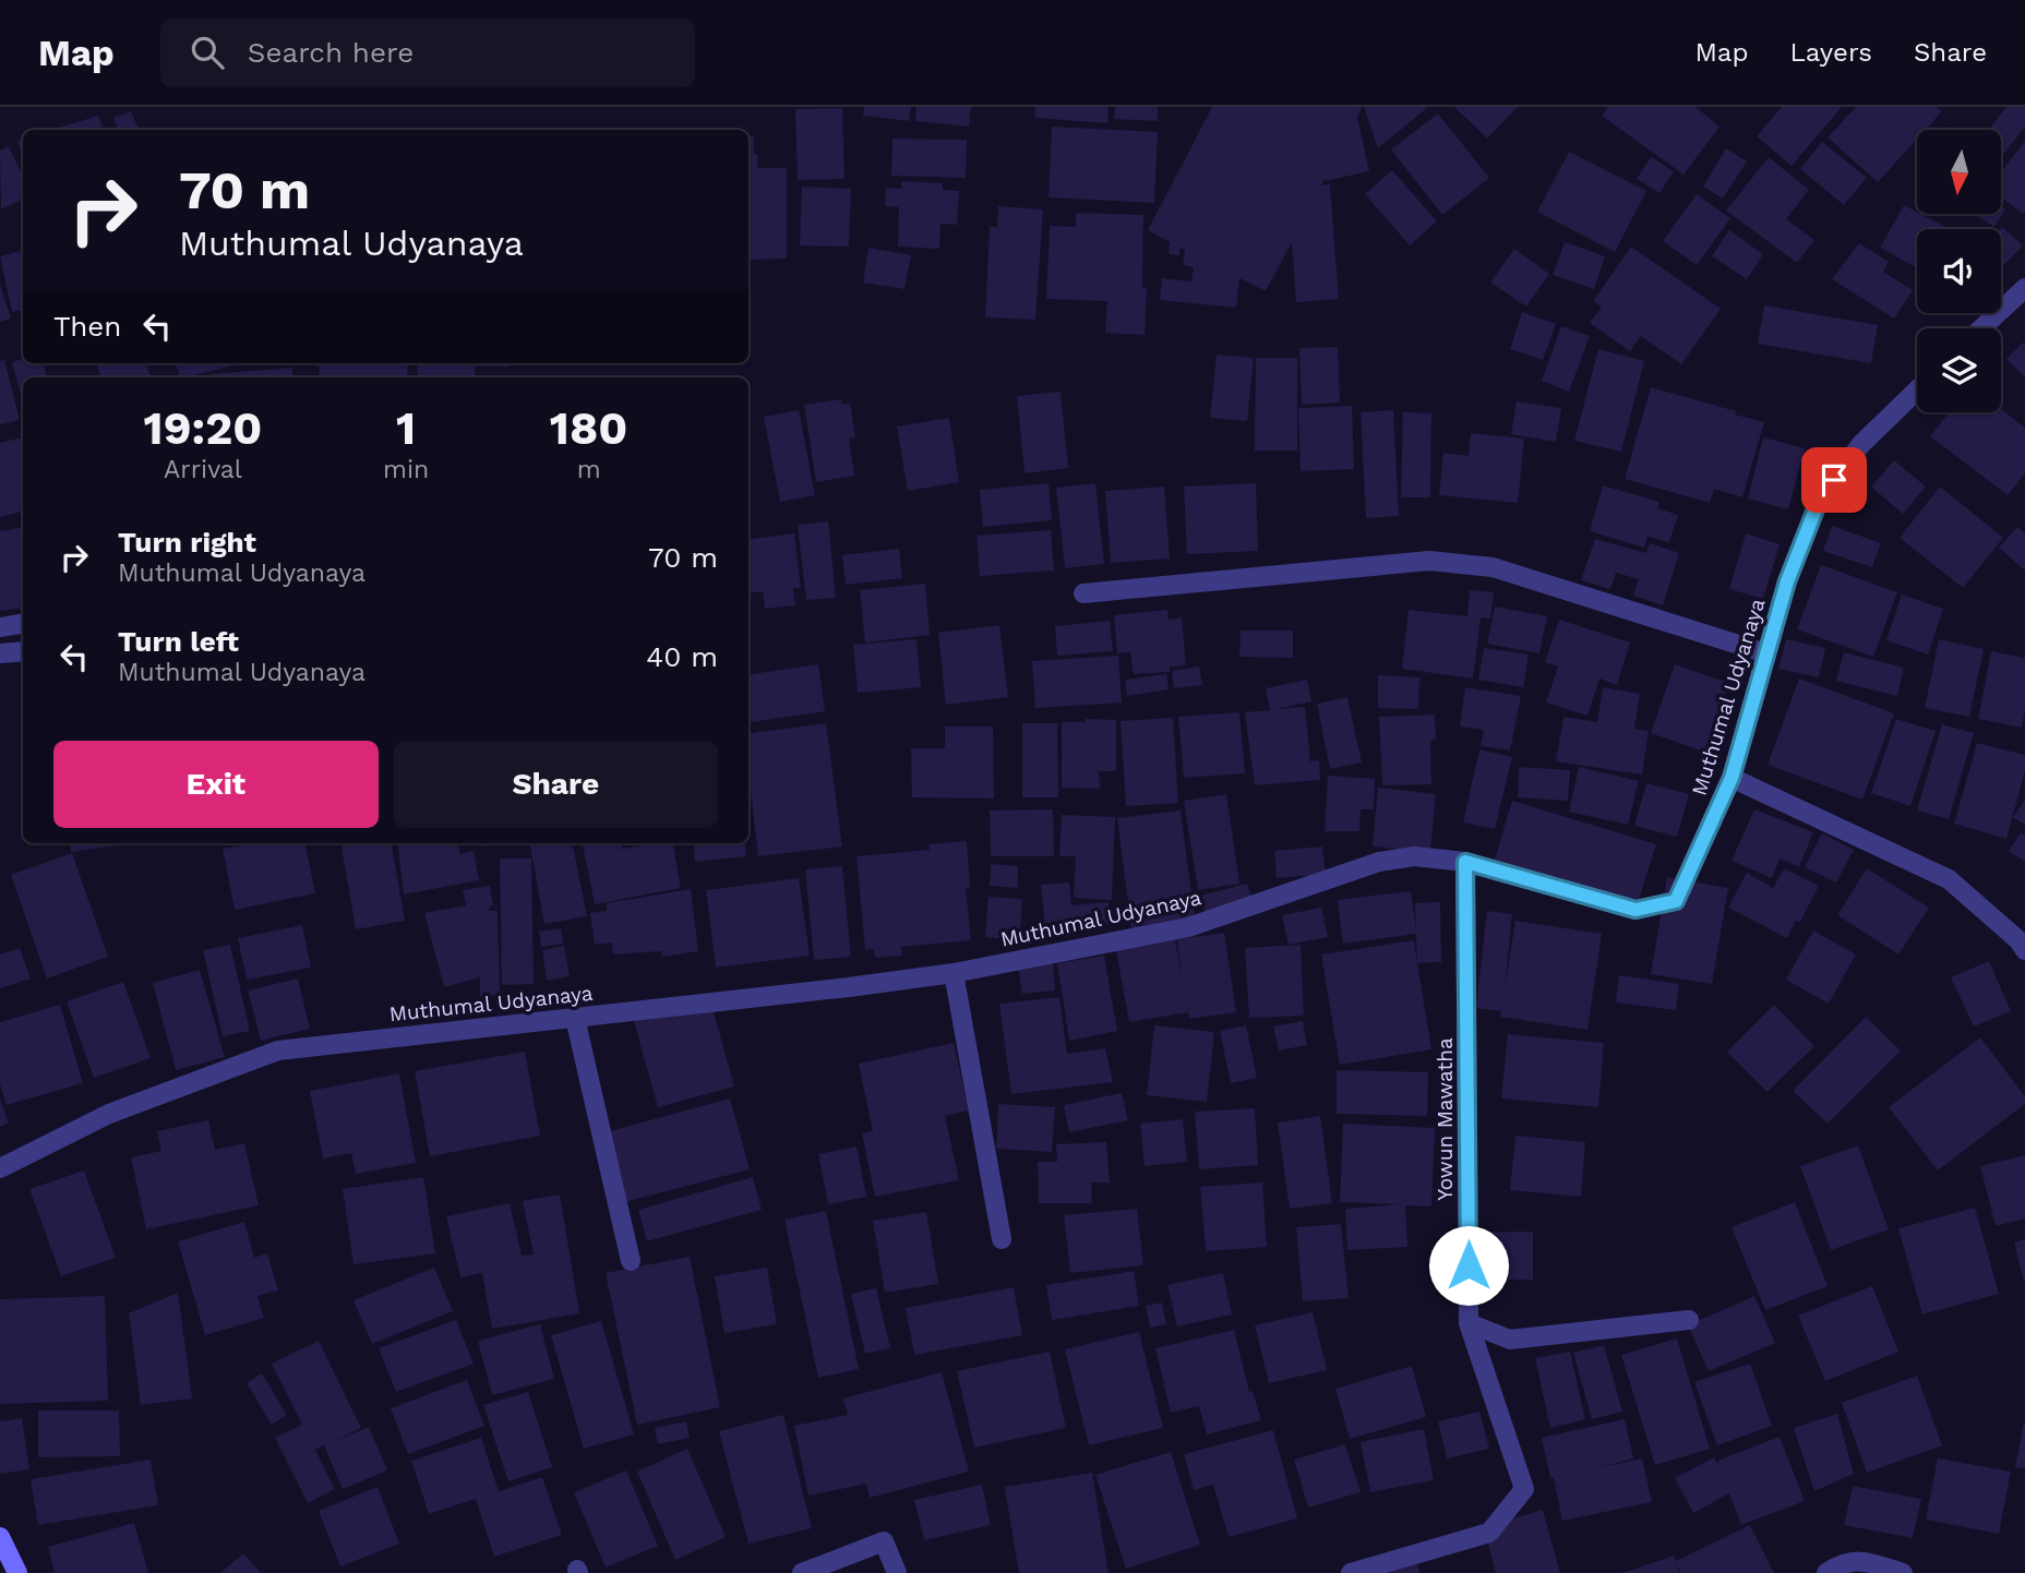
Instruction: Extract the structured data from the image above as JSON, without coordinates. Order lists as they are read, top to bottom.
{
  "streets": {
    "street": ["Muthumal Udyanaya", "Yowun Mawatha"]
  },
  "crossings": [
    ["Muthumal Udyanaya", "Yowun Mawatha"]
  ],
  "north": "bottom",
  "page": {
    "header": "Map",
    "search": "Search here",
    "nav": ["Map", "Layers", "Share"],
    "turn": ["70 m", "Muthumal Udyanaya"],
    "then": "Then",
    "eta": [
      "19:20",
      "Arrival",
      "1",
      "min",
      "180",
      "m"
    ],
    "list": [
      {
        "name": "Turn right",
        "note": "Muthumal Udyanaya",
        "value": "70 m"
      },
      {
        "name": "Turn left",
        "note": "Muthumal Udyanaya",
        "value": "40 m"
      }
    ],
    "buttons": ["Exit", "Share"]
  }
}
